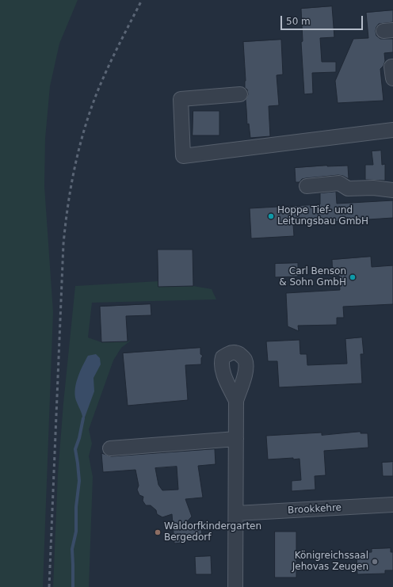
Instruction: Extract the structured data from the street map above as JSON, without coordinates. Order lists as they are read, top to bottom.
{
  "streets": {
    "street": ["Brookkehre"]
  },
  "places": [
    "Hoppe Tief- und Leitungsbau GmbH",
    "Carl Benson & Sohn GmbH",
    "Waldorfkindergarten Bergedorf",
    "Königreichssaal Jehovas Zeugen"
  ],
  "scale_bar": "50 m"
}
